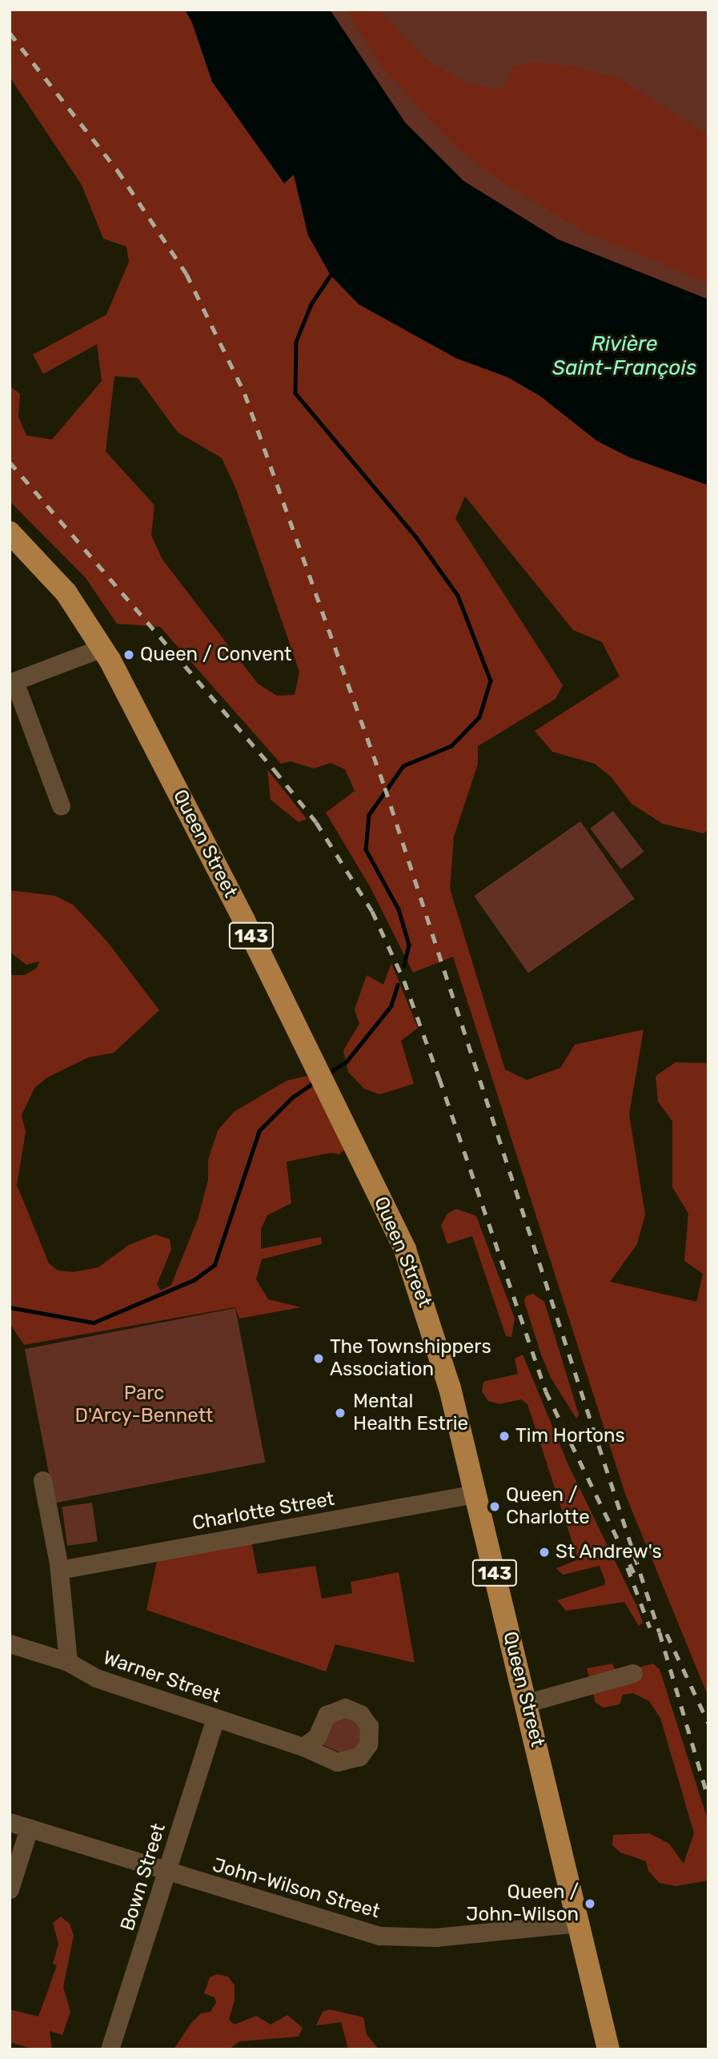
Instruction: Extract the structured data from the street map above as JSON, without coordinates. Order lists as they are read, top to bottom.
{
  "streets": {
    "main road": ["Queen Street", "143"],
    "street": [
      "Charlotte Street",
      "Warner Street",
      "Bown Street",
      "John-Wilson Street"
    ]
  },
  "crossings": [
    ["Queen Street", "Charlotte Street"],
    ["Queen Street", "John-Wilson Street"],
    ["Warner Street", "Bown Street"],
    ["Bown Street", "John-Wilson Street"]
  ],
  "water": ["Rivière Saint-François"],
  "parks": ["Parc D'Arcy-Bennett"],
  "places": [
    "Queen / Convent",
    "The Townshippers Association",
    "Mental Health Estrie",
    "Tim Hortons",
    "Queen / Charlotte",
    "St Andrew's",
    "Queen / John-Wilson"
  ]
}
